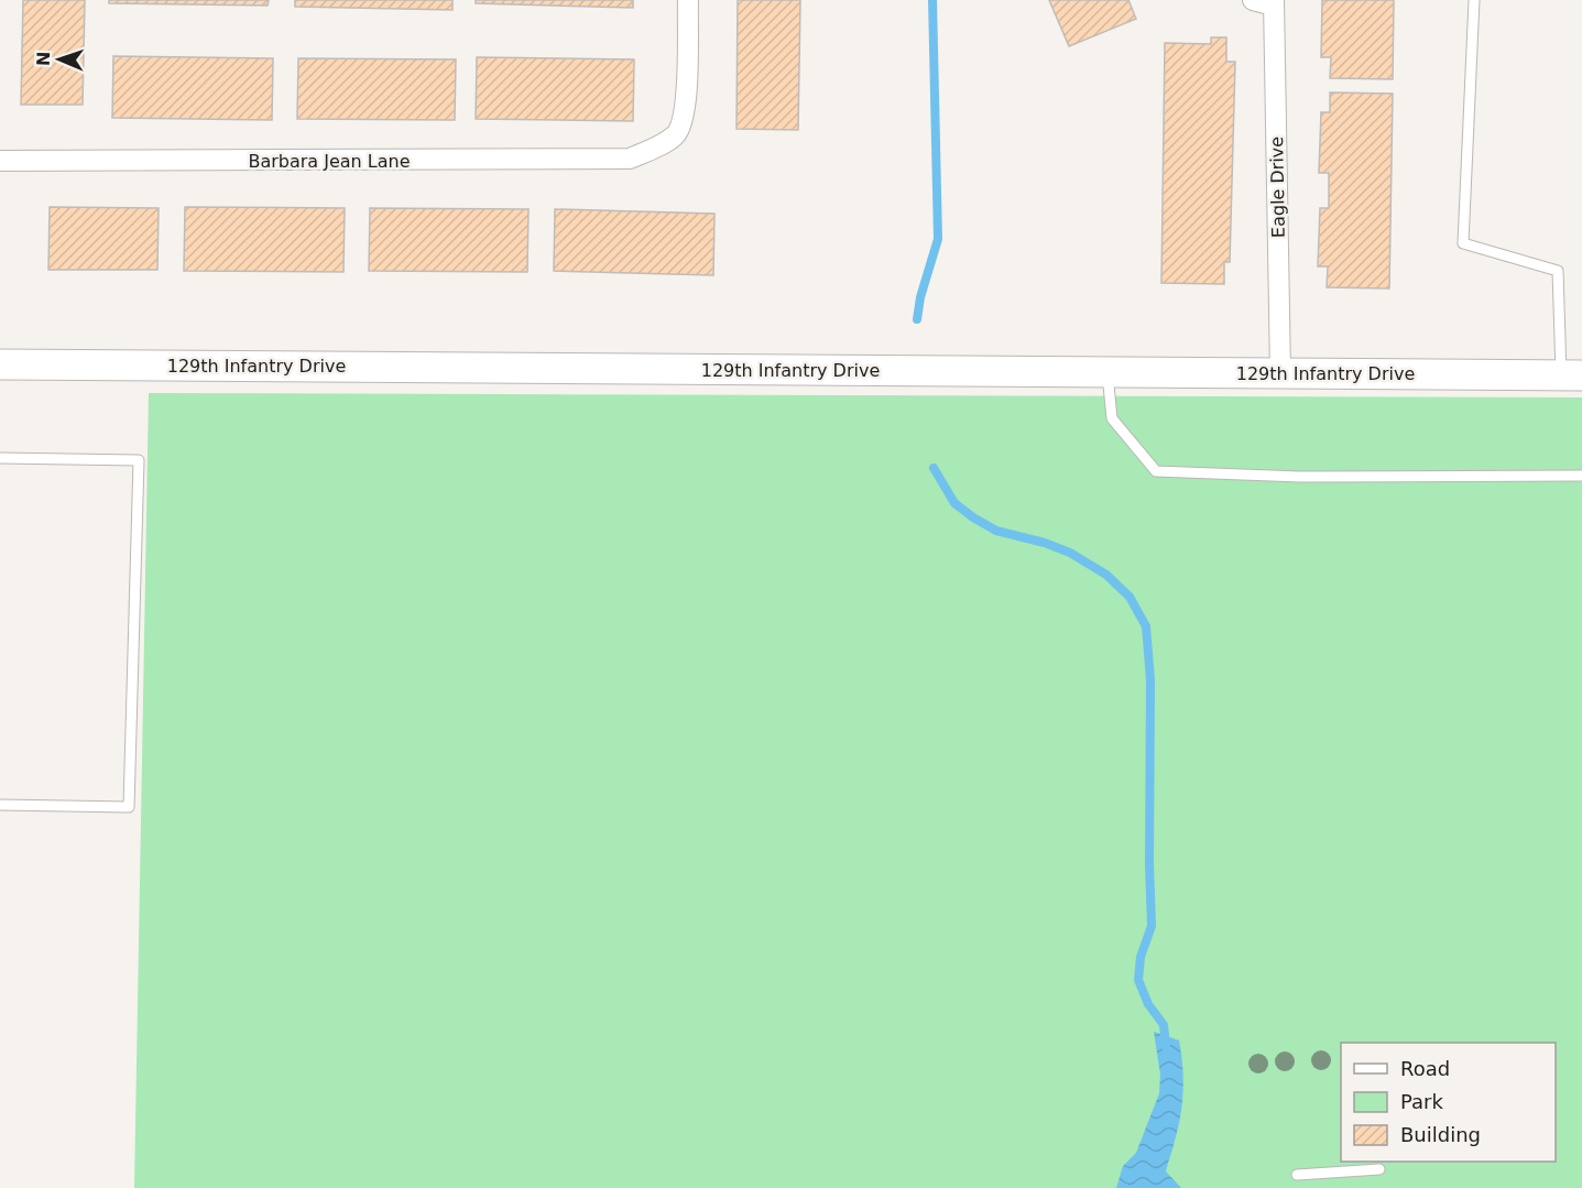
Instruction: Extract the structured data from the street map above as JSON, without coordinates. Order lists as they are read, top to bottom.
{
  "streets": {
    "street": ["Barbara Jean Lane", "Eagle Drive", "129th Infantry Drive"]
  },
  "crossings": [
    ["Eagle Drive", "129th Infantry Drive"]
  ],
  "legend": ["Road", "Park", "Building"],
  "north": "left"
}
